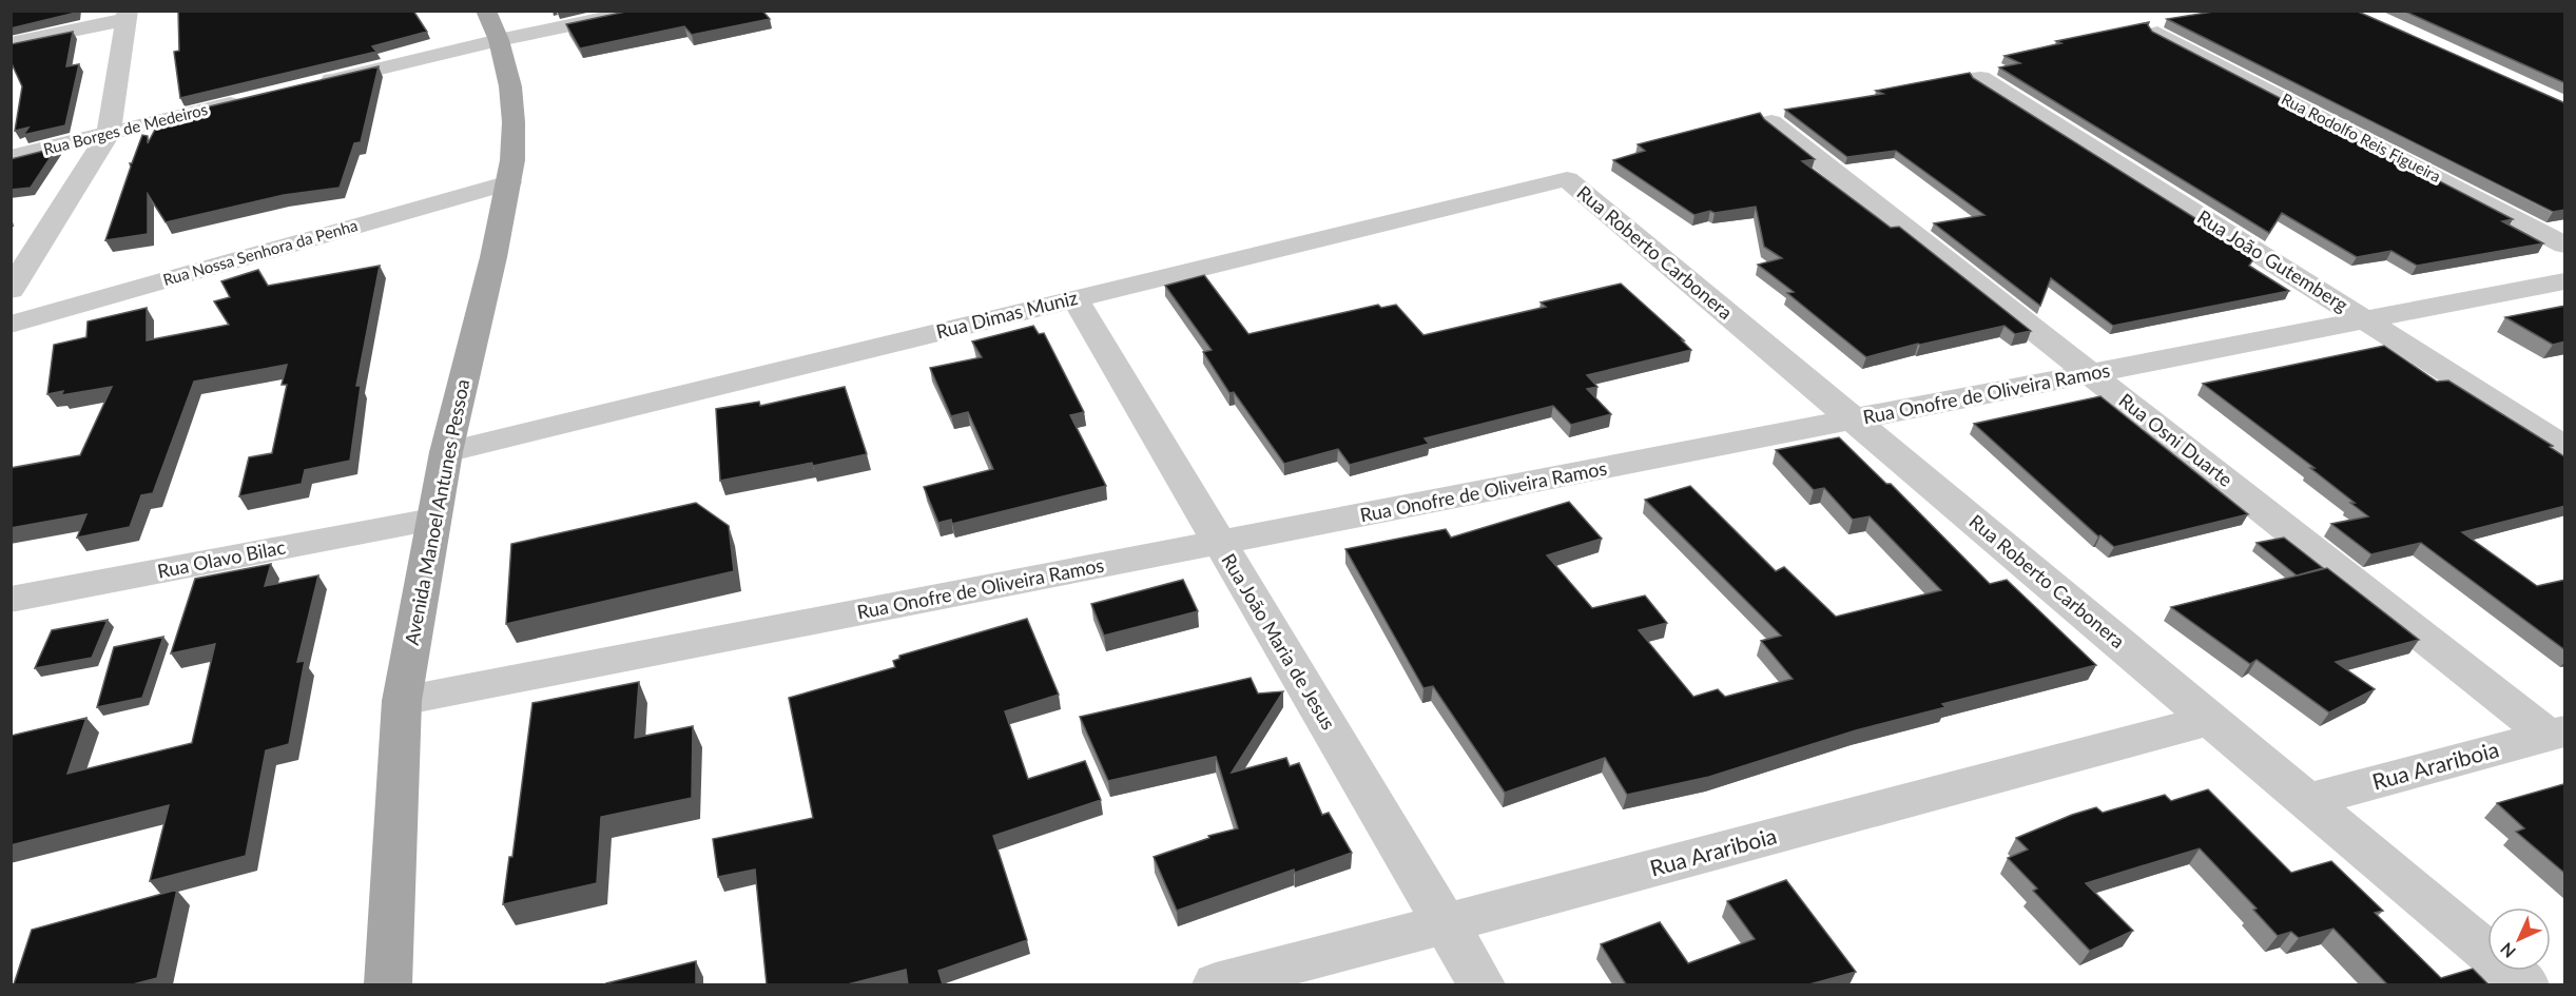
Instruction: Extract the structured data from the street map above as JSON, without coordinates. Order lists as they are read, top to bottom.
{
  "streets": {
    "main road": ["Avenida Manoel Antunes Pessoa"],
    "street": [
      "Rua Borges de Medeiros",
      "Rua Rodolfo Reis Figueira",
      "Rua Nossa Senhora da Penha",
      "Rua Roberto Carbonera",
      "Rua João Gutemberg",
      "Rua Dimas Muniz",
      "Rua Onofre de Oliveira Ramos",
      "Rua Osni Duarte",
      "Rua Olavo Bilac",
      "Rua João Maria de Jesus",
      "Rua Arariboia"
    ]
  },
  "crossings": [
    ["Rua Nossa Senhora da Penha", "Avenida Manoel Antunes Pessoa"],
    ["Rua Roberto Carbonera", "Rua Dimas Muniz"],
    ["Rua Roberto Carbonera", "Rua Onofre de Oliveira Ramos"],
    ["Rua Roberto Carbonera", "Rua Arariboia"],
    ["Rua João Gutemberg", "Rua Onofre de Oliveira Ramos"],
    ["Rua Dimas Muniz", "Avenida Manoel Antunes Pessoa"],
    ["Rua Dimas Muniz", "Rua João Maria de Jesus"],
    ["Rua Onofre de Oliveira Ramos", "Rua Osni Duarte"],
    ["Rua Onofre de Oliveira Ramos", "Avenida Manoel Antunes Pessoa"],
    ["Rua Onofre de Oliveira Ramos", "Rua João Maria de Jesus"],
    ["Rua Osni Duarte", "Rua Arariboia"],
    ["Avenida Manoel Antunes Pessoa", "Rua Olavo Bilac"],
    ["Rua João Maria de Jesus", "Rua Arariboia"]
  ],
  "north": "bottom left"
}
